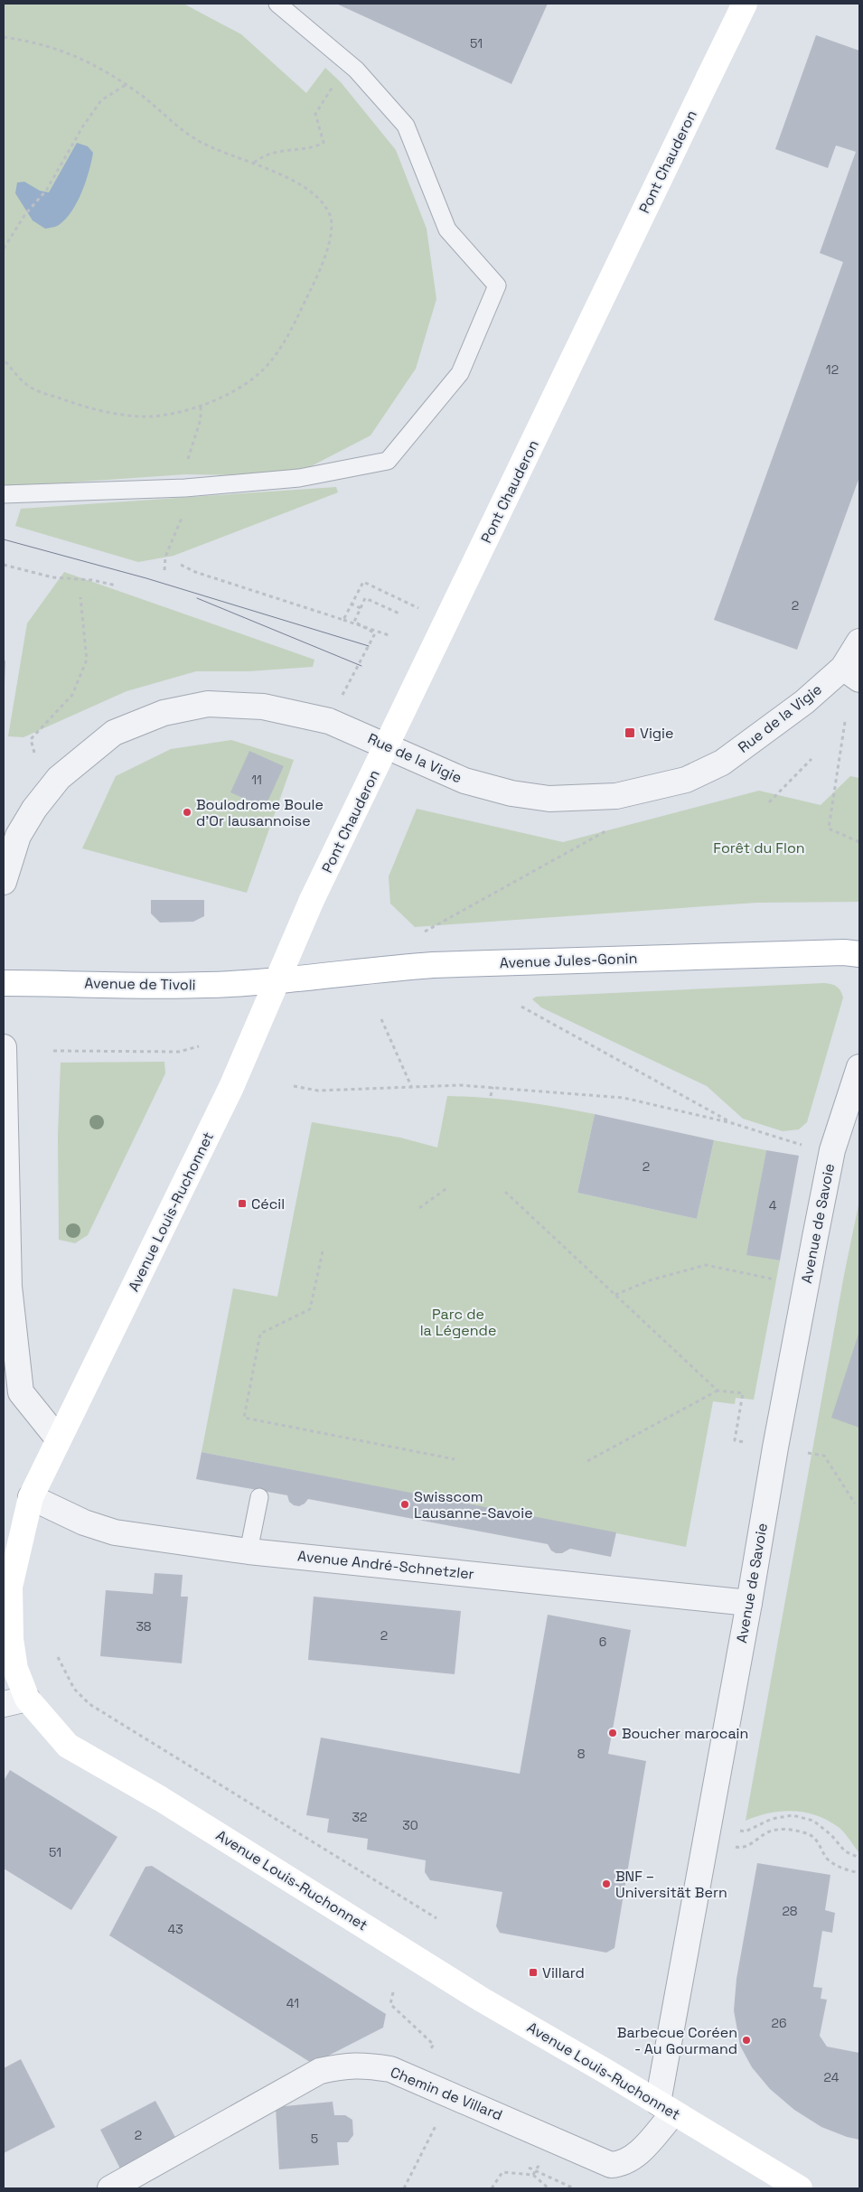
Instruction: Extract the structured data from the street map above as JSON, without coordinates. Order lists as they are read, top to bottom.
{
  "streets": {
    "main road": [
      "Pont Chauderon",
      "Avenue Jules-Gonin",
      "Avenue de Tivoli",
      "Avenue Louis-Ruchonnet"
    ],
    "street": [
      "Rue de la Vigie",
      "Avenue de Savoie",
      "Avenue André-Schnetzler",
      "Chemin de Villard"
    ]
  },
  "crossings": [
    ["Pont Chauderon", "Avenue Jules-Gonin"],
    ["Pont Chauderon", "Avenue de Tivoli"],
    ["Pont Chauderon", "Avenue Louis-Ruchonnet"],
    ["Avenue Jules-Gonin", "Avenue de Tivoli"],
    ["Avenue Jules-Gonin", "Avenue Louis-Ruchonnet"],
    ["Avenue de Tivoli", "Avenue Louis-Ruchonnet"],
    ["Avenue Louis-Ruchonnet", "Avenue de Savoie"],
    ["Avenue Louis-Ruchonnet", "Avenue André-Schnetzler"],
    ["Avenue Louis-Ruchonnet", "Chemin de Villard"],
    ["Avenue de Savoie", "Avenue André-Schnetzler"],
    ["Avenue de Savoie", "Chemin de Villard"]
  ],
  "parks": ["Forêt du Flon", "Parc de la Légende"],
  "places": {
    "transit": ["Vigie", "Cécil", "Villard"],
    "other": [
      "Boulodrome Boule d'Or lausannoise",
      "Swisscom Lausanne-Savoie",
      "Boucher marocain",
      "BNF – Universität Bern",
      "Barbecue Coréen - Au Gourmand"
    ]
  },
  "house_numbers": [
    "51",
    "12",
    "2",
    "11",
    "2",
    "4",
    "38",
    "2",
    "6",
    "8",
    "32",
    "30",
    "51",
    "28",
    "43",
    "41",
    "26",
    "24",
    "2",
    "5"
  ]
}
